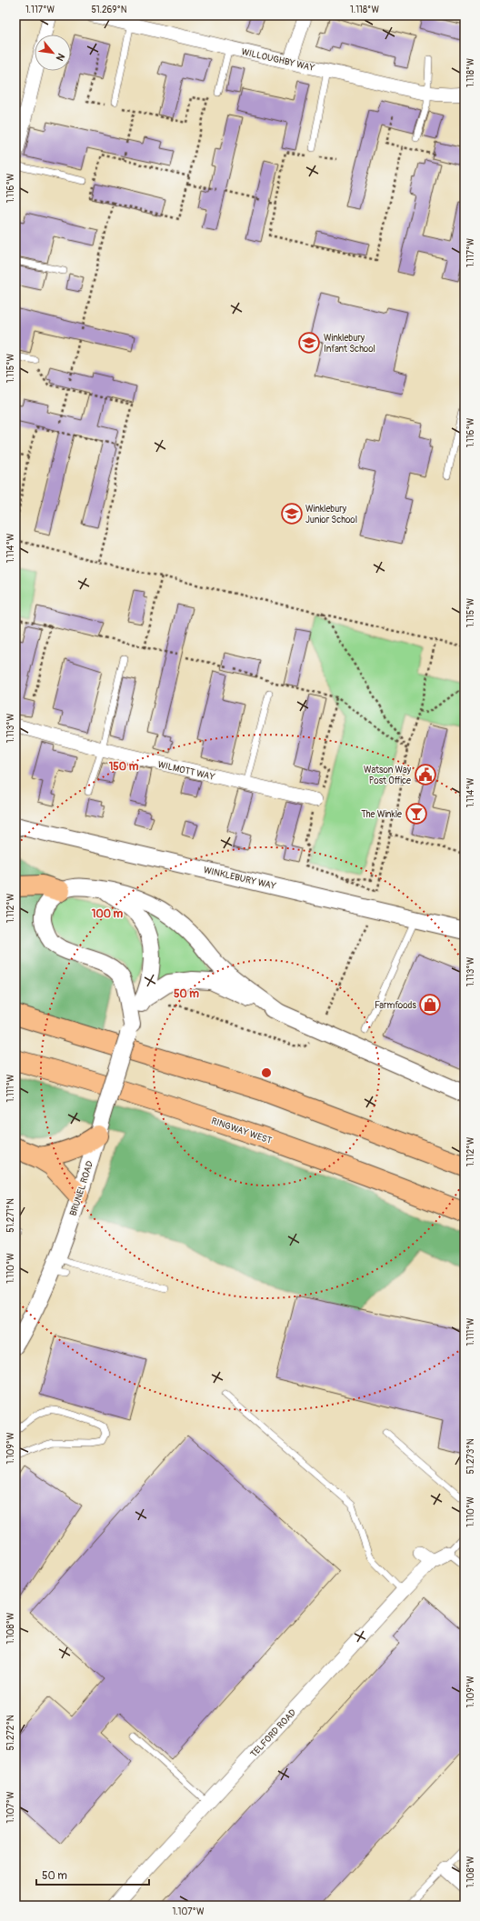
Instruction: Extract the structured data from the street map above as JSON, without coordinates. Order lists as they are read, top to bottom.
{
  "streets": {
    "main road": ["RINGWAY WEST"],
    "street": [
      "WILLOUGHBY WAY",
      "WILMOTT WAY",
      "WINKLEBURY WAY",
      "BRUNEL ROAD",
      "TELFORD ROAD"
    ]
  },
  "places": {
    "school or university": ["Winklebury Infant School", "Winklebury Junior School"],
    "public building": ["Watson Way Post Office"],
    "bar": ["The Winkle"],
    "shop": ["Farmfoods"]
  },
  "scale_bar": "50 m",
  "north": "bottom right",
  "coordinates": [
    "1.117°W",
    "51.269°N",
    "1.118°W",
    "1.116°W",
    "1.115°W",
    "1.114°W",
    "1.113°W",
    "1.112°W",
    "1.111°W",
    "51.271°N",
    "1.110°W",
    "1.109°W",
    "51.273°N",
    "1.108°W",
    "51.272°N",
    "1.107°W"
  ],
  "rings": ["150 m", "100 m", "50 m"]
}
